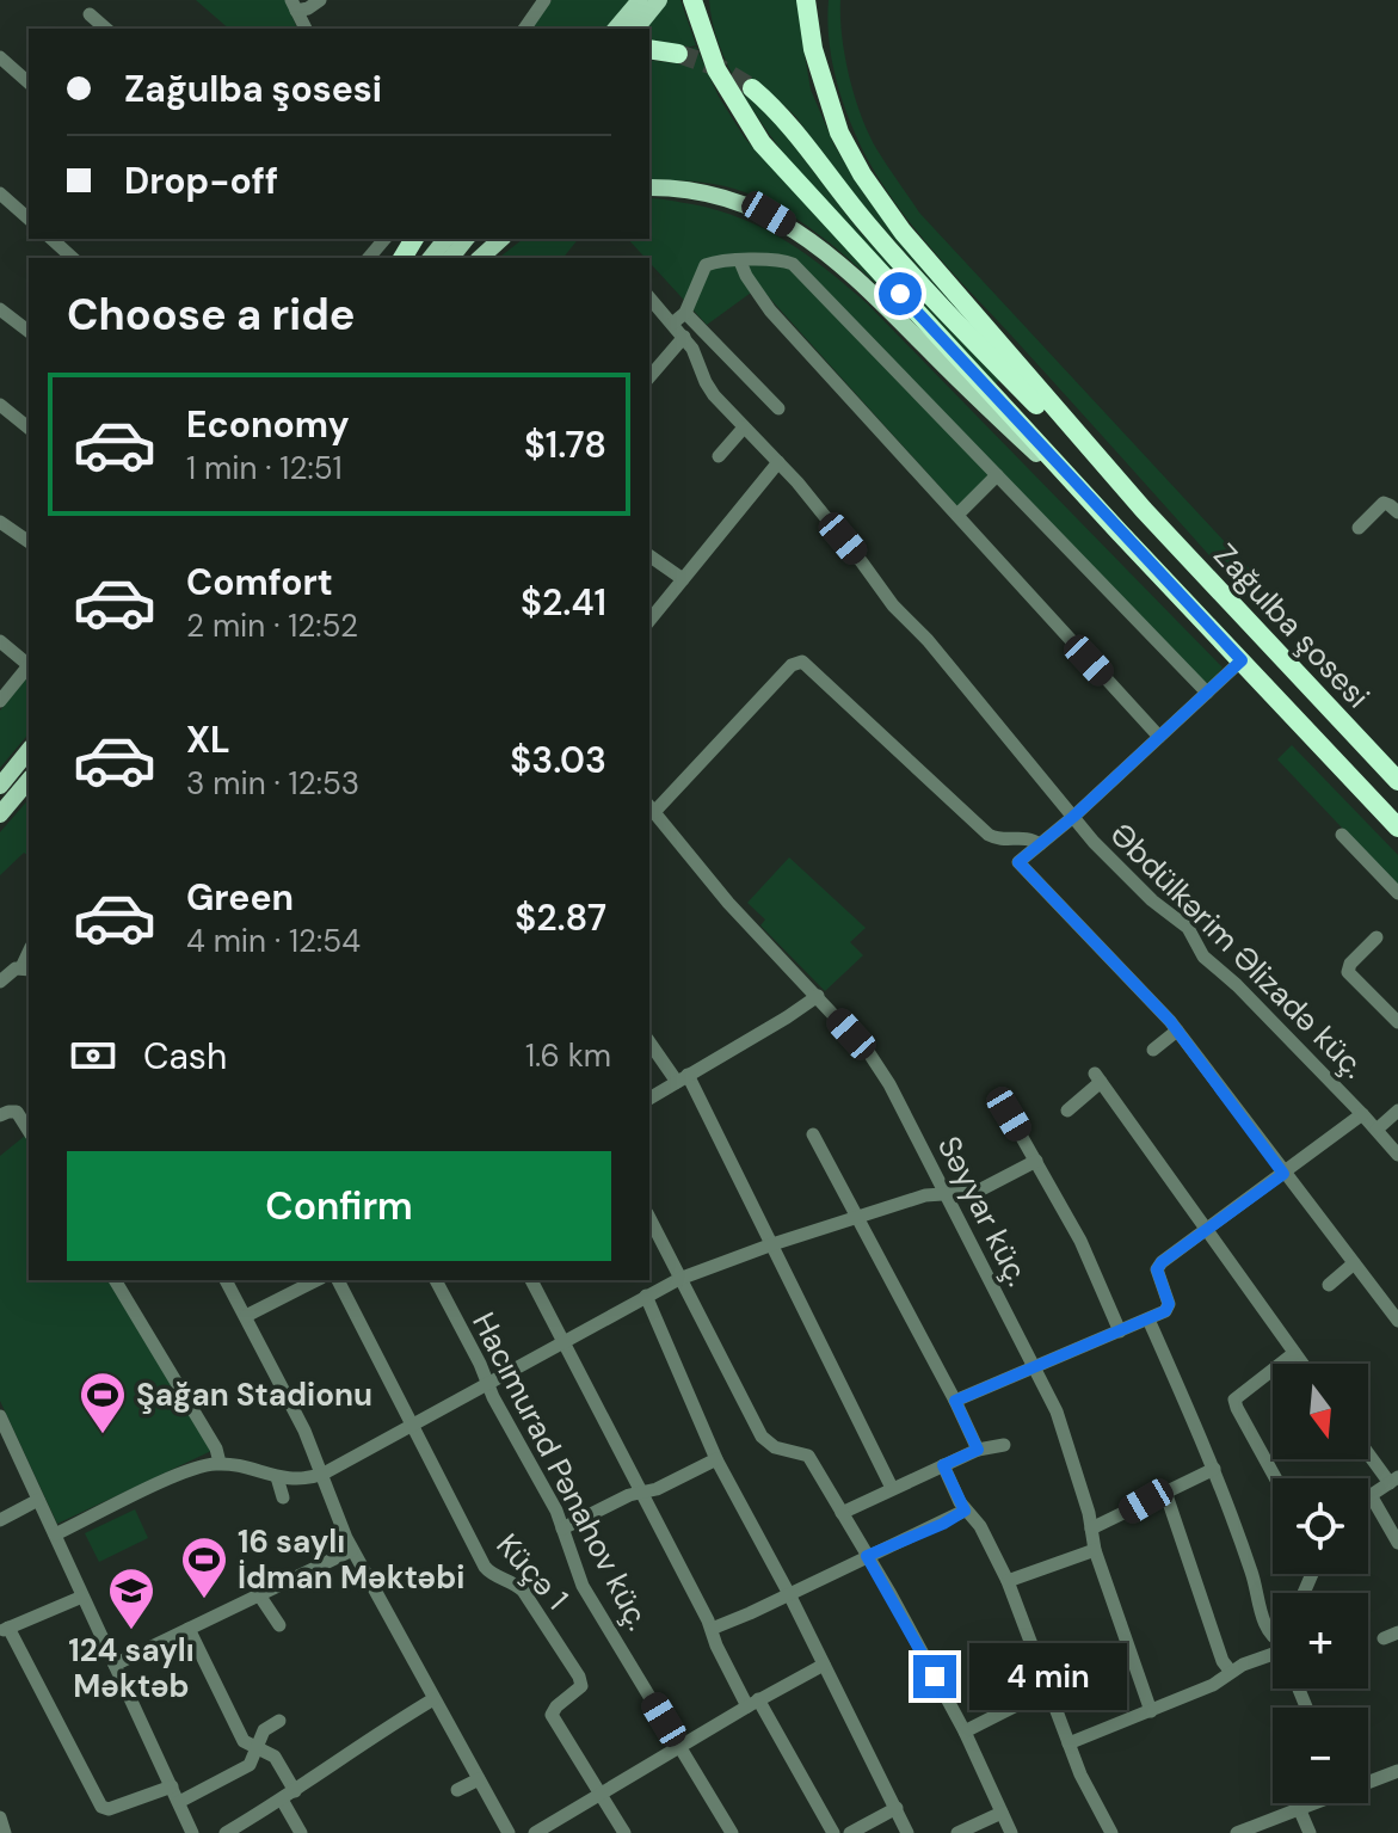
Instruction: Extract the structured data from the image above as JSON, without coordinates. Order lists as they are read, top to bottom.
{
  "streets": {
    "highway": ["Zağulba şosesi"],
    "street": [
      "Əbdülkərim Əlizadə küç.",
      "Səyyar küç.",
      "Hacımurad Pənahov küç.",
      "Küçə 1"
    ]
  },
  "places": {
    "sports": ["Şağan Stadionu", "16 saylı İdman Məktəbi"],
    "school or university": ["124 saylı Məktəb"]
  },
  "north": "bottom",
  "page": {
    "banner": ["Zağulba şosesi", "Drop-off"],
    "heading": "Choose a ride",
    "list": [
      {
        "name": "Economy",
        "note": "1 min · 12:51",
        "value": "$1.78"
      },
      {
        "name": "Comfort",
        "note": "2 min · 12:52",
        "value": "$2.41"
      },
      {
        "name": "XL",
        "note": "3 min · 12:53",
        "value": "$3.03"
      },
      {
        "name": "Green",
        "note": "4 min · 12:54",
        "value": "$2.87"
      }
    ],
    "pay": ["Cash", "1.6 km"],
    "buttons": "Confirm",
    "map_buttons": ["+", "−"],
    "bubble": "4 min"
  }
}
